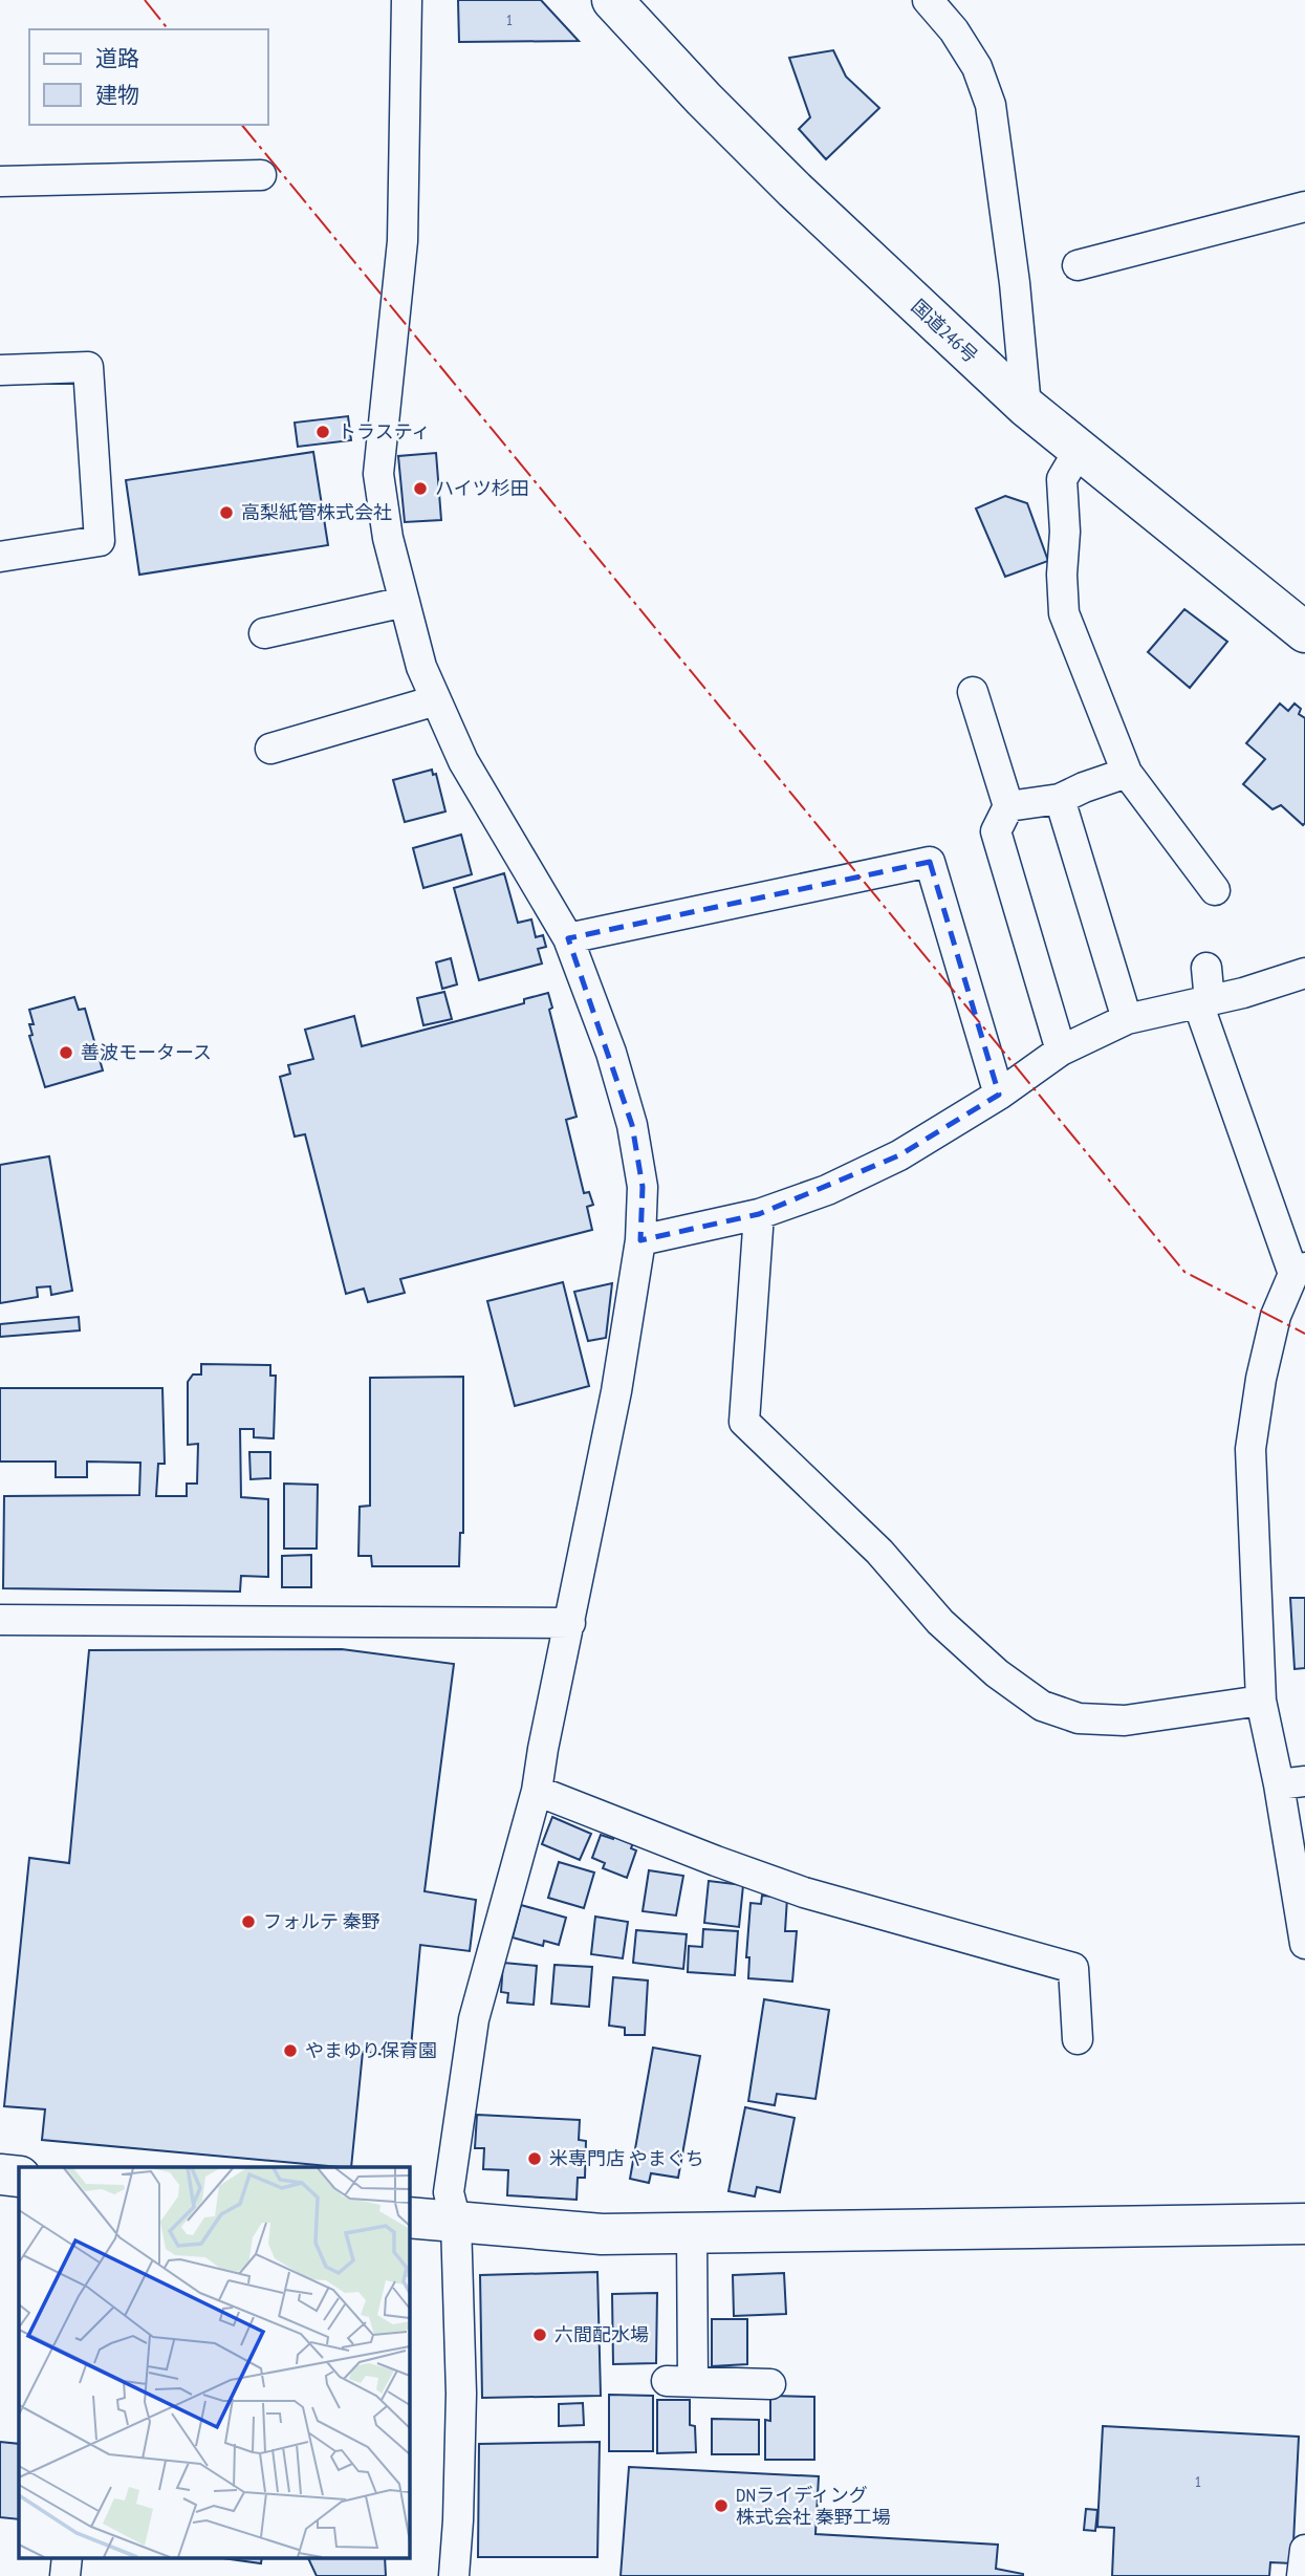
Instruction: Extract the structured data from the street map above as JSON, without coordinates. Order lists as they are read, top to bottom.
{
  "streets": {
    "main road": ["国道246号"]
  },
  "places": [
    "トラスティ",
    "ハイツ杉田",
    "高梨紙管株式会社",
    "善波モータース",
    "フォルテ 秦野",
    "やまゆり保育園",
    "米専門店 やまぐち",
    "六間配水場",
    "DNライディング 株式会社 秦野工場"
  ],
  "house_numbers": ["1", "1"],
  "legend": ["道路", "建物"]
}
